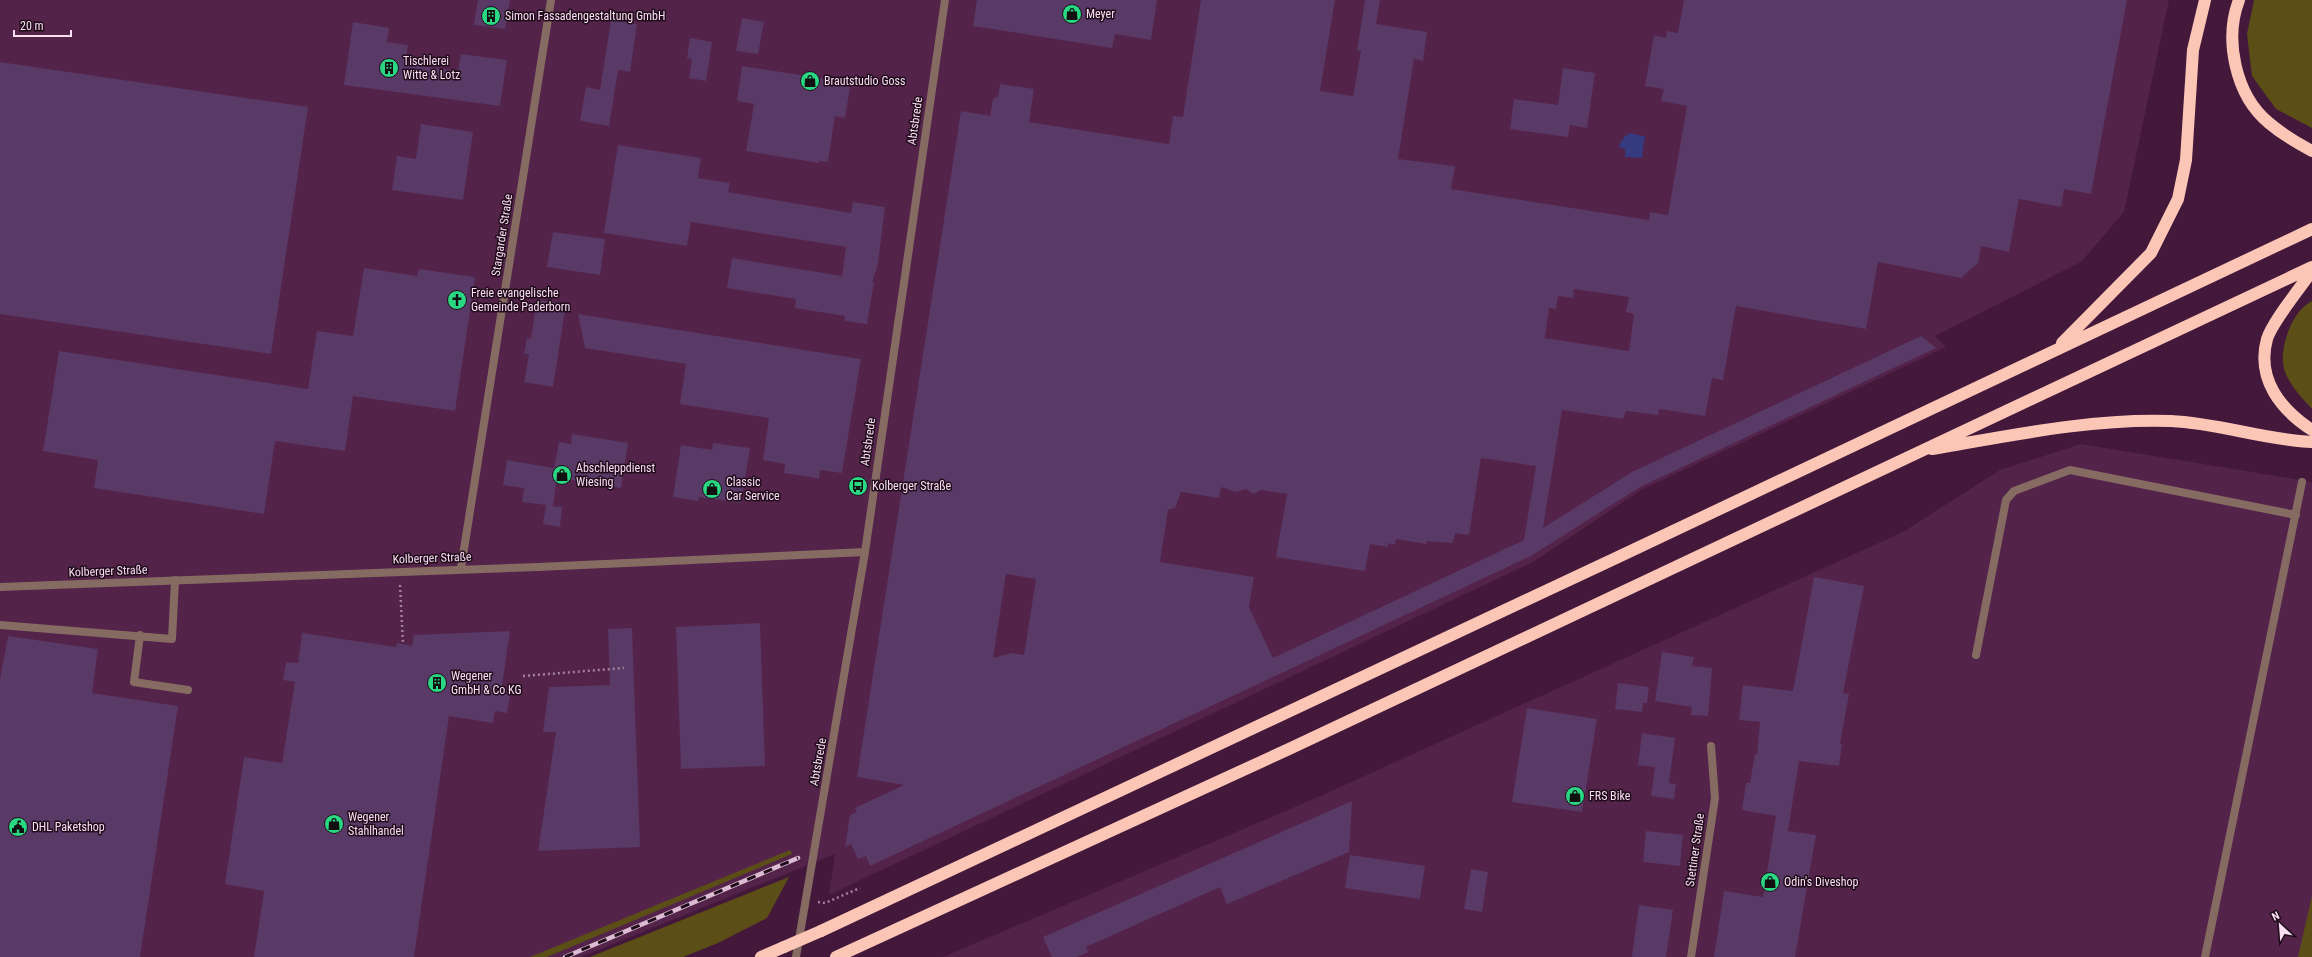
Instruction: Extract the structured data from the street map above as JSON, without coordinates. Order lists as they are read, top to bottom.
{
  "streets": {
    "street": [
      "Abtsbrede",
      "Stargarder Straße",
      "Kolberger Straße",
      "Stettiner Straße"
    ]
  },
  "crossings": [
    ["Abtsbrede", "Kolberger Straße"],
    ["Stargarder Straße", "Kolberger Straße"]
  ],
  "places": {
    "shop": [
      "Meyer",
      "Brautstudio Goss",
      "Abschleppdienst Wiesing",
      "Classic Car Service",
      "FRS Bike",
      "Wegener Stahlhandel",
      "Odin's Diveshop"
    ],
    "building": ["Simon Fassadengestaltung GmbH", "Tischlerei Witte & Lotz", "Wegener GmbH & Co KG"],
    "church": ["Freie evangelische Gemeinde Paderborn"],
    "bus stop": ["Kolberger Straße"],
    "public building": ["DHL Paketshop"]
  },
  "scale_bar": "20 m",
  "north": "top left"
}
